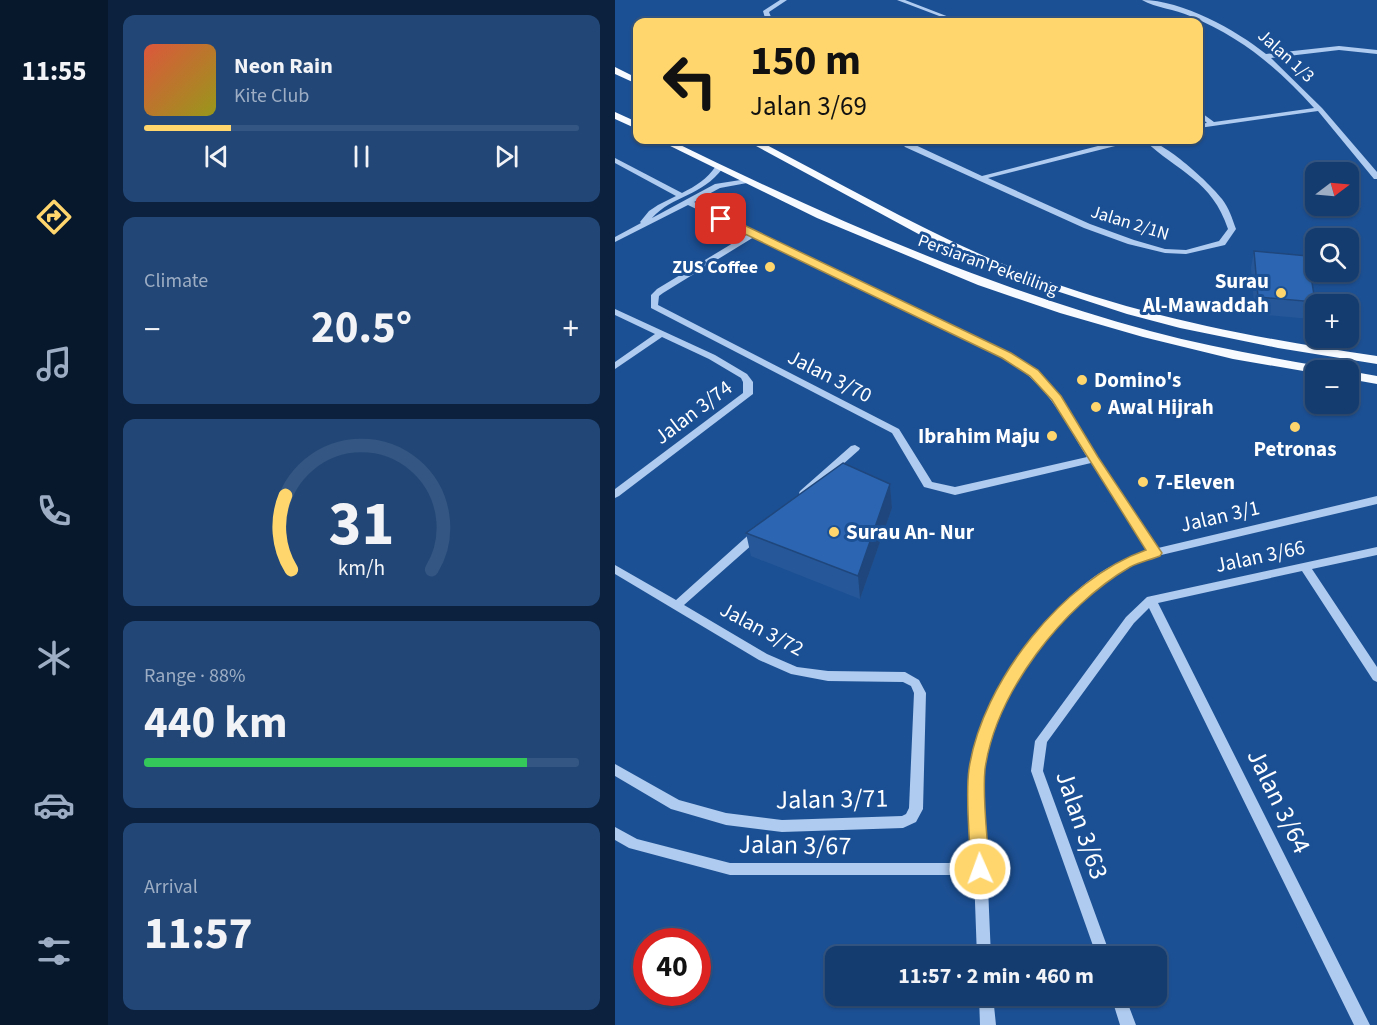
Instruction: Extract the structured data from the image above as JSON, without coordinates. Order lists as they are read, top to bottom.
{
  "streets": {
    "main road": ["Persiaran Pekeliling"],
    "street": [
      "Jalan 1/3",
      "Jalan 2/1N",
      "Jalan 3/70",
      "Jalan 3/74",
      "Jalan 3/1",
      "Jalan 3/66",
      "Jalan 3/72",
      "Jalan 3/71",
      "Jalan 3/64",
      "Jalan 3/63",
      "Jalan 3/67"
    ]
  },
  "crossings": [
    ["Jalan 3/1", "Jalan 3/67"],
    ["Jalan 3/66", "Jalan 3/64"],
    ["Jalan 3/66", "Jalan 3/63"],
    ["Jalan 3/72", "Jalan 3/71"],
    ["Jalan 3/64", "Jalan 3/63"]
  ],
  "places": [
    "ZUS Coffee",
    "Surau Al-Mawaddah",
    "Domino's",
    "Awal Hijrah",
    "Petronas",
    "Ibrahim Maju",
    "7-Eleven",
    "Surau An- Nur"
  ],
  "north": "right",
  "page": {
    "tabs": "11:55",
    "turn": ["150 m", "Jalan 3/69"],
    "song": ["Neon Rain", "Kite Club"],
    "map_buttons": ["+", "−"],
    "tile": [
      "Climate",
      ["Range · 88%", "440 km"],
      ["Arrival", "11:57"]
    ],
    "heat": ["−", "20.5°", "+"],
    "limit": "40",
    "trip": "11:57 · 2 min · 460 m",
    "gauge": ["31", "km/h"]
  }
}
